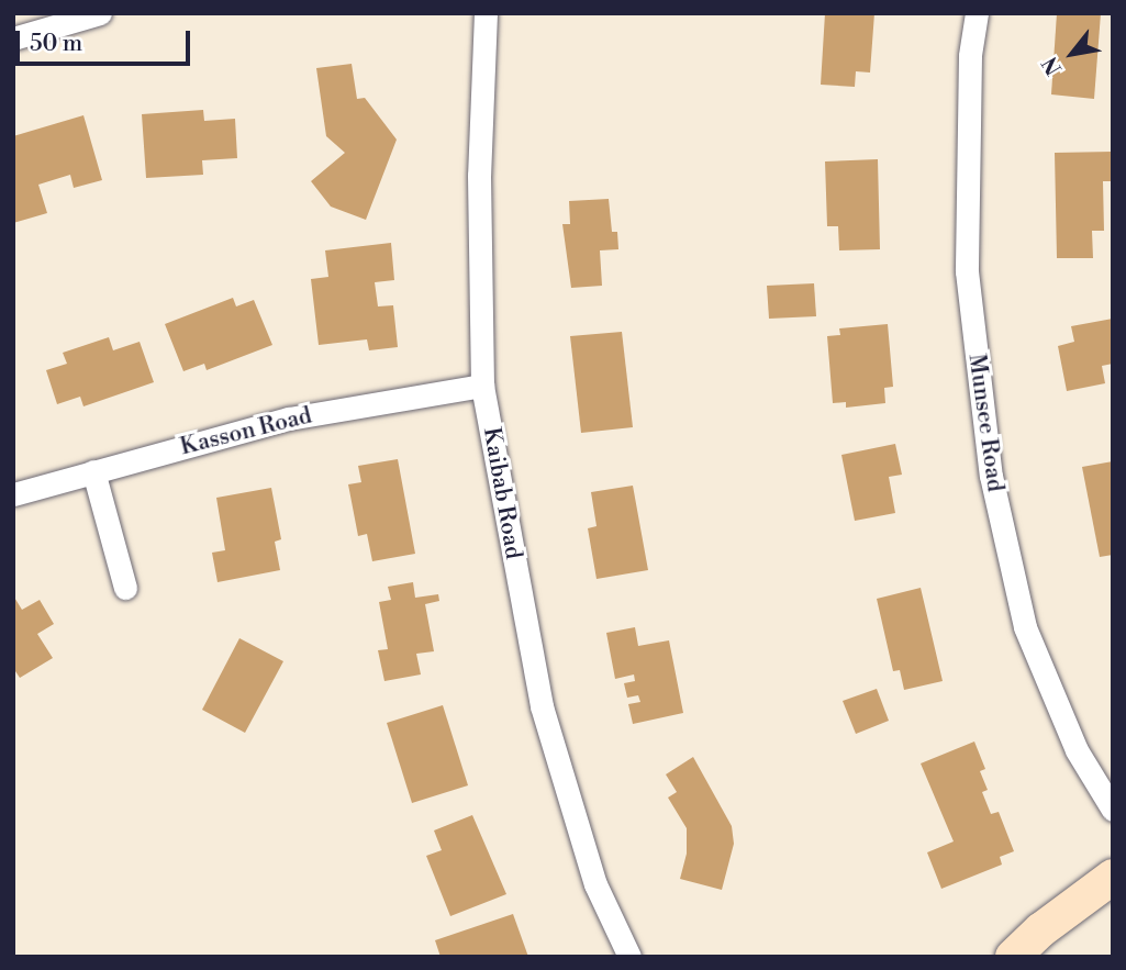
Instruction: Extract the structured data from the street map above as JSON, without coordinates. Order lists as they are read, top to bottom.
{
  "streets": {
    "street": ["Munsee Road", "Kasson Road", "Kaibab Road"]
  },
  "crossings": [
    ["Kasson Road", "Kaibab Road"]
  ],
  "scale_bar": "50 m",
  "north": "bottom left"
}
